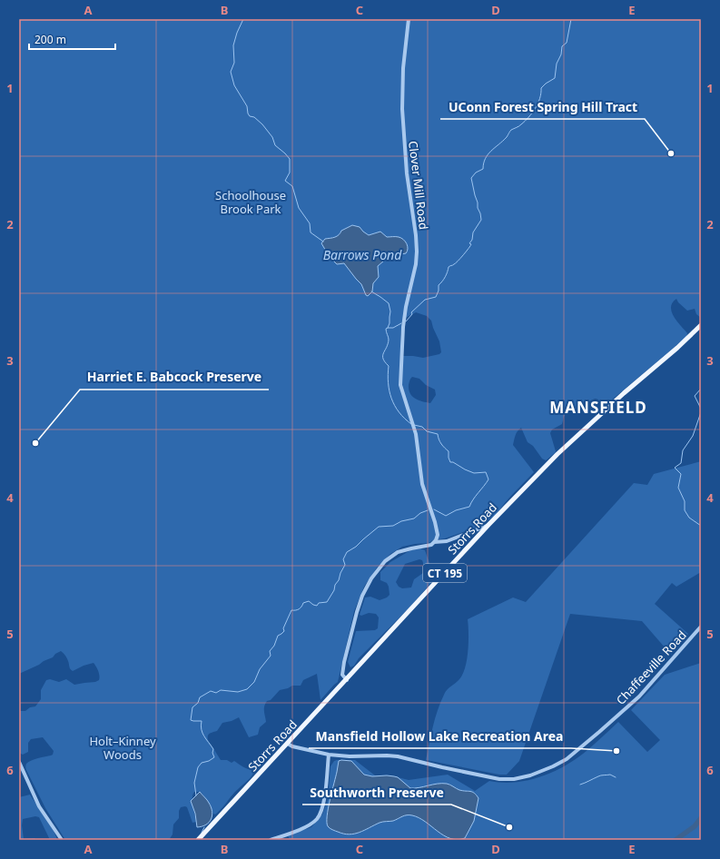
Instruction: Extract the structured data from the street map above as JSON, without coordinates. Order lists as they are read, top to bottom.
{
  "streets": {
    "main road": ["Storrs Road", "CT 195"],
    "street": ["Clover Mill Road", "Chaffeeville Road"]
  },
  "crossings": [
    ["Storrs Road", "Chaffeeville Road"]
  ],
  "districts": ["MANSFIELD"],
  "water": ["Barrows Pond"],
  "parks": ["Schoolhouse Brook Park", "Holt–Kinney Woods"],
  "places": [
    "UConn Forest Spring Hill Tract",
    "Harriet E. Babcock Preserve",
    "Mansfield Hollow Lake Recreation Area",
    "Southworth Preserve"
  ],
  "scale_bar": "200 m",
  "grid": {
    "columns": [
      "A",
      "B",
      "C",
      "D",
      "E"
    ],
    "rows": [
      "1",
      "2",
      "3",
      "4",
      "5",
      "6"
    ]
  }
}
